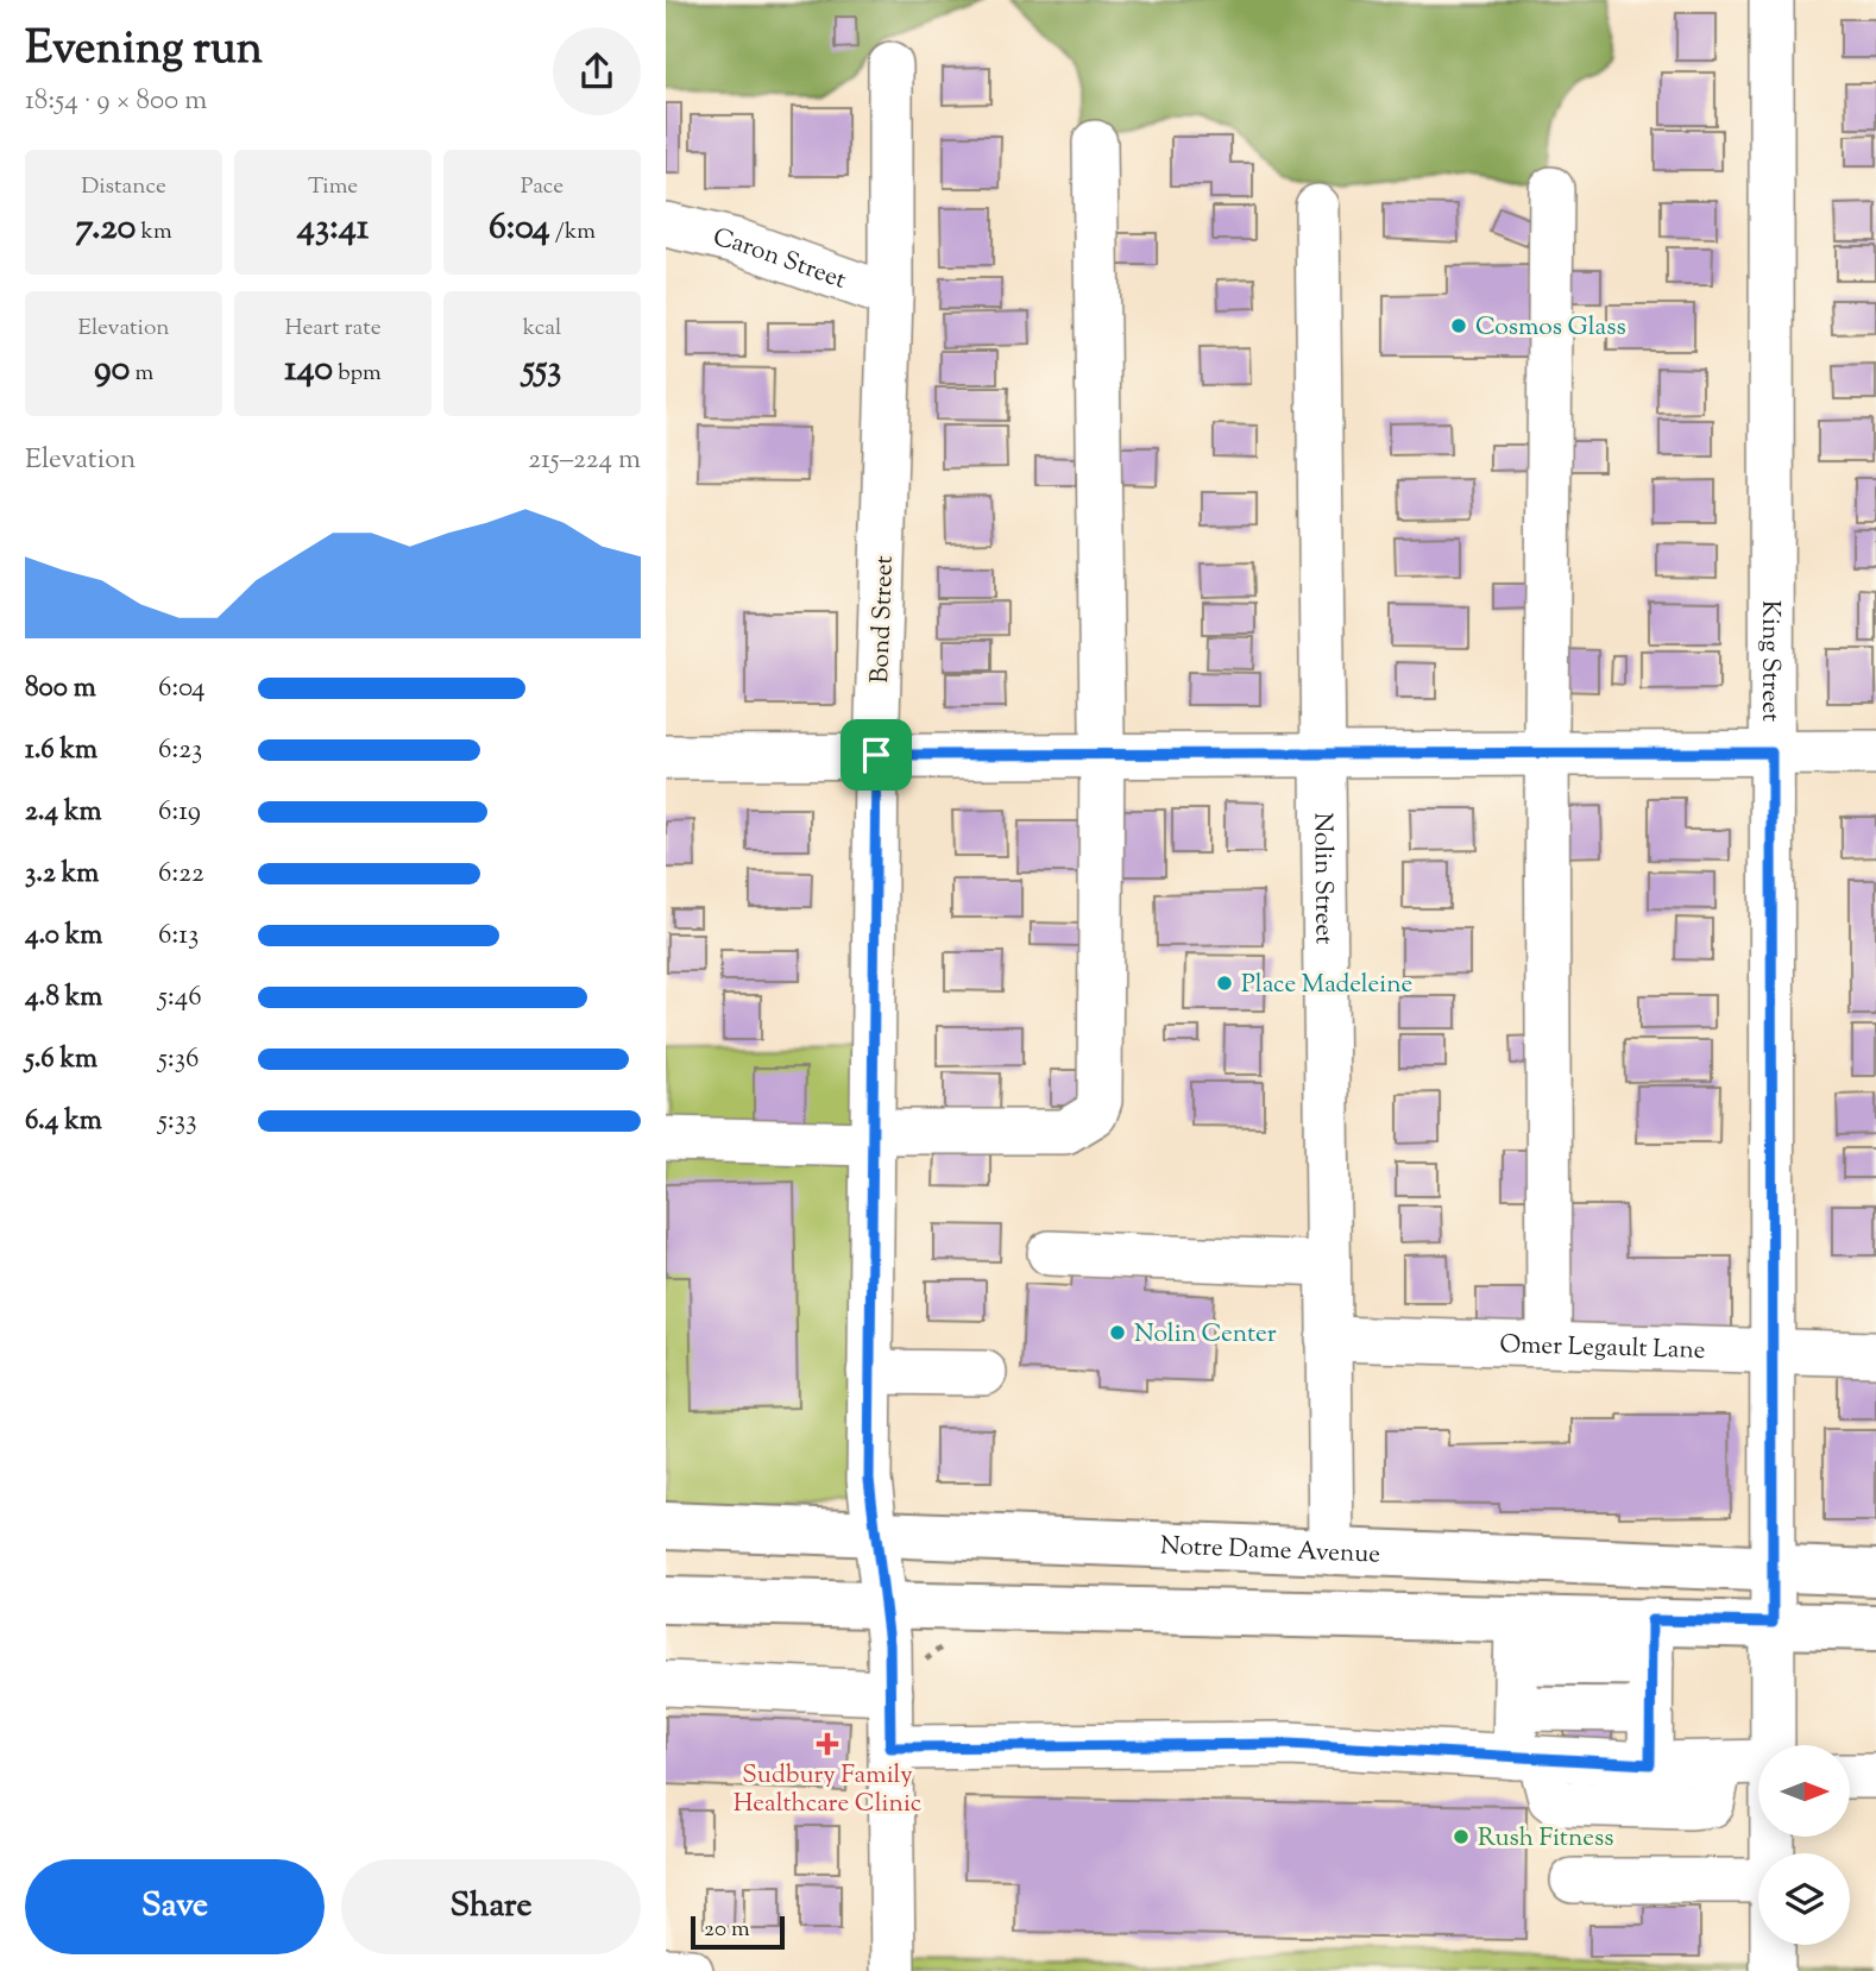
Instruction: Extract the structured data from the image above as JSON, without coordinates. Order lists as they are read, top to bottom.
{
  "streets": {
    "main road": ["Notre Dame Avenue"],
    "street": [
      "Caron Street",
      "Bond Street",
      "King Street",
      "Nolin Street",
      "Omer Legault Lane"
    ]
  },
  "crossings": [
    ["Caron Street", "Bond Street"],
    ["Bond Street", "Notre Dame Avenue"],
    ["King Street", "Omer Legault Lane"],
    ["King Street", "Notre Dame Avenue"],
    ["Nolin Street", "Omer Legault Lane"],
    ["Nolin Street", "Notre Dame Avenue"]
  ],
  "places": {
    "other": [
      "Cosmos Glass",
      "Place Madeleine",
      "Nolin Center",
      "Rush Fitness"
    ],
    "health": ["Sudbury Family Healthcare Clinic"]
  },
  "scale_bar": "20 m",
  "north": "right",
  "page": {
    "heading": ["Evening run", "18:54 · 9 × 800 m"],
    "stats": [
      ["Distance", "7.20 km"],
      ["Time", "43:41"],
      ["Pace", "6:04 /km"],
      ["Elevation", "90 m"],
      ["Heart rate", "140 bpm"],
      ["kcal", "553"]
    ],
    "chart": ["Elevation", "215–224 m"],
    "list": [
      {
        "name": "800 m",
        "note": "6:04"
      },
      {
        "name": "1.6 km",
        "note": "6:23"
      },
      {
        "name": "2.4 km",
        "note": "6:19"
      },
      {
        "name": "3.2 km",
        "note": "6:22"
      },
      {
        "name": "4.0 km",
        "note": "6:13"
      },
      {
        "name": "4.8 km",
        "note": "5:46"
      },
      {
        "name": "5.6 km",
        "note": "5:36"
      },
      {
        "name": "6.4 km",
        "note": "5:33"
      }
    ],
    "buttons": ["Save", "Share"],
    "scale": "20 m"
  }
}
